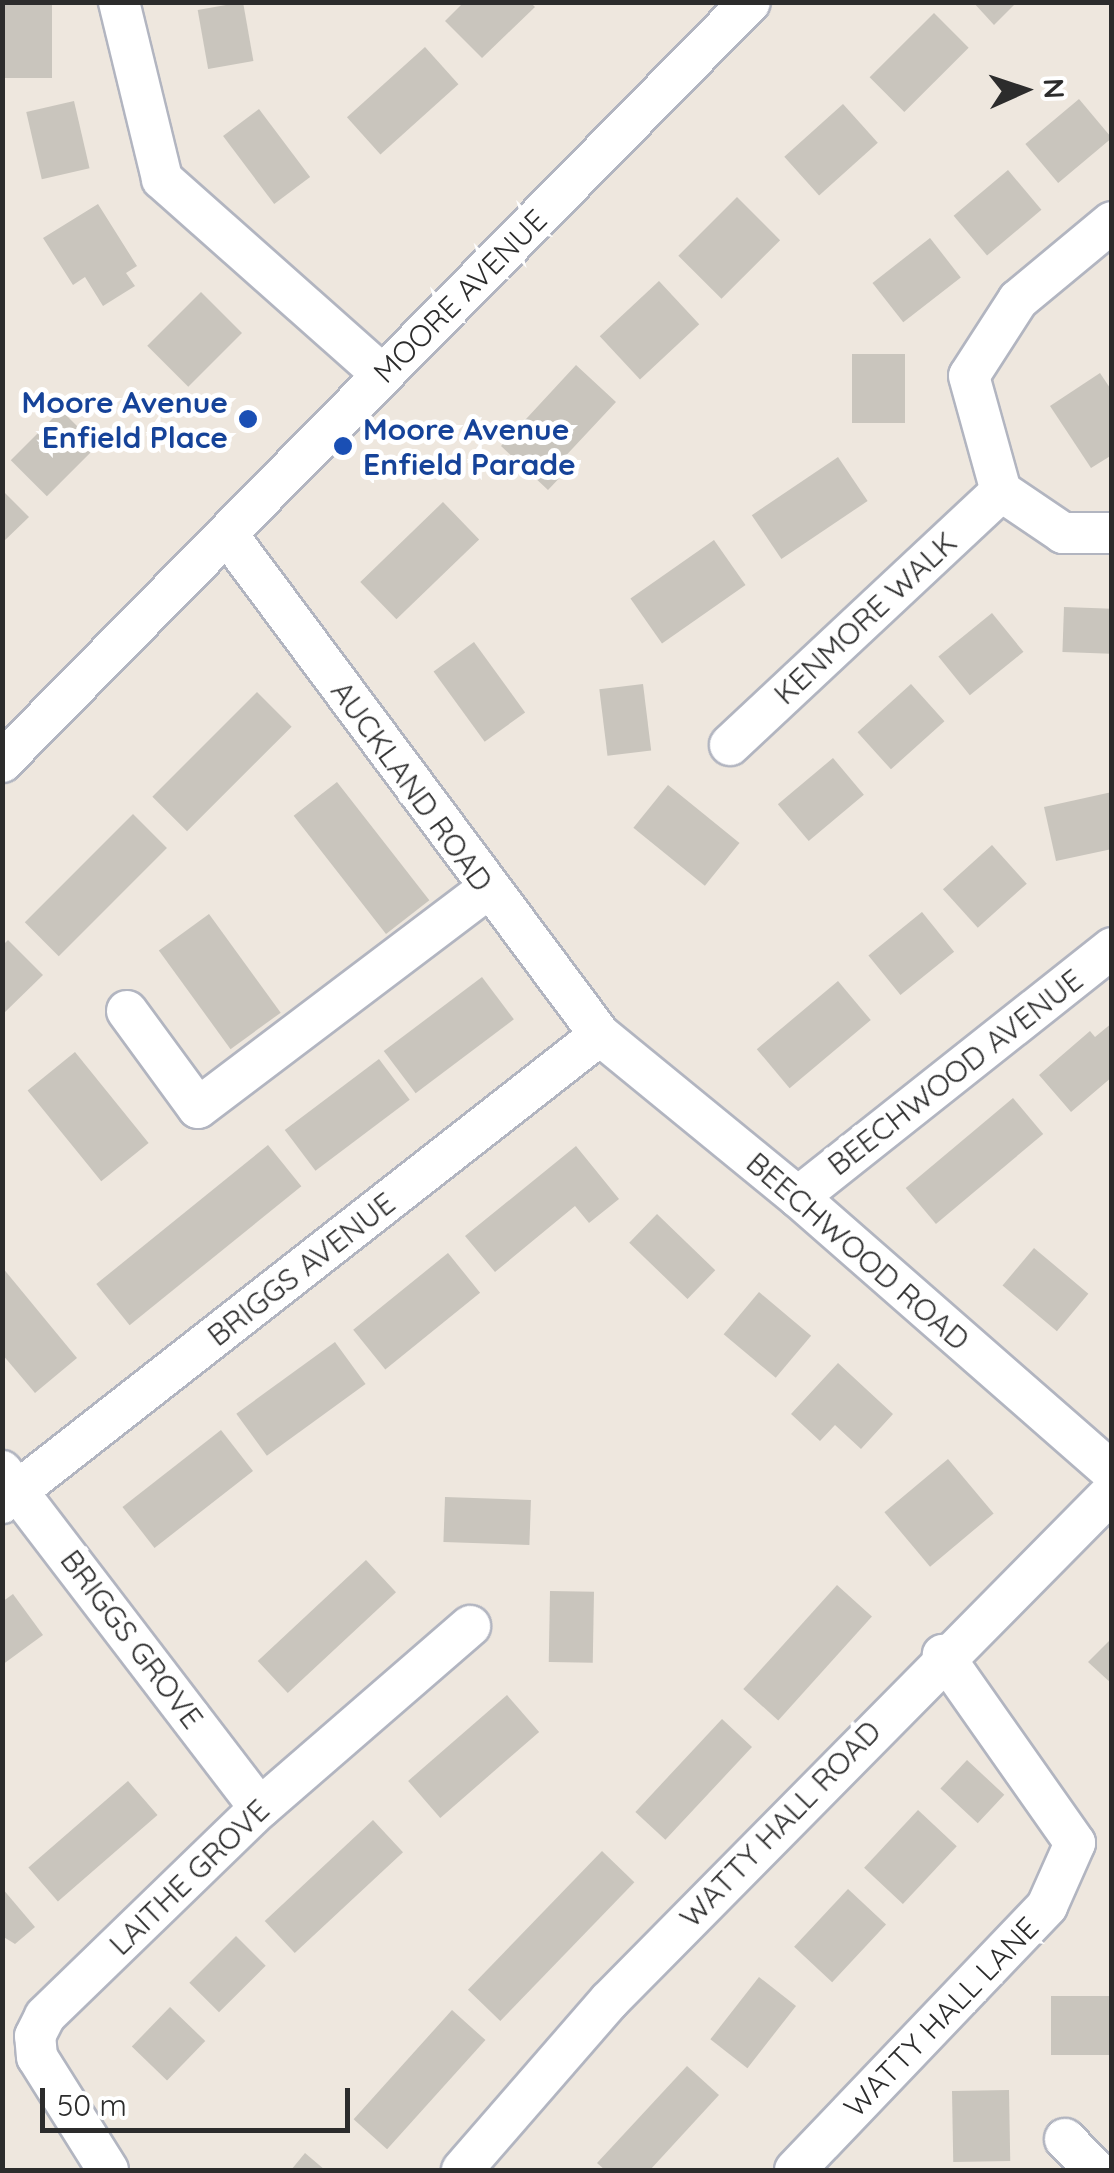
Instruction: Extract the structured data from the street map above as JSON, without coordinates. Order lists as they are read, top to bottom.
{
  "streets": {
    "street": [
      "MOORE AVENUE",
      "KENMORE WALK",
      "AUCKLAND ROAD",
      "BEECHWOOD AVENUE",
      "BEECHWOOD ROAD",
      "BRIGGS AVENUE",
      "BRIGGS GROVE",
      "WATTY HALL ROAD",
      "LAITHE GROVE",
      "WATTY HALL LANE"
    ]
  },
  "crossings": [
    ["MOORE AVENUE", "AUCKLAND ROAD"],
    ["AUCKLAND ROAD", "BEECHWOOD ROAD"],
    ["AUCKLAND ROAD", "BRIGGS AVENUE"],
    ["BEECHWOOD AVENUE", "BEECHWOOD ROAD"],
    ["BEECHWOOD ROAD", "BRIGGS AVENUE"],
    ["BRIGGS AVENUE", "BRIGGS GROVE"],
    ["BRIGGS GROVE", "LAITHE GROVE"],
    ["WATTY HALL ROAD", "WATTY HALL LANE"]
  ],
  "places": ["Moore Avenue Enfield Place", "Moore Avenue Enfield Parade"],
  "scale_bar": "50 m",
  "north": "right"
}
